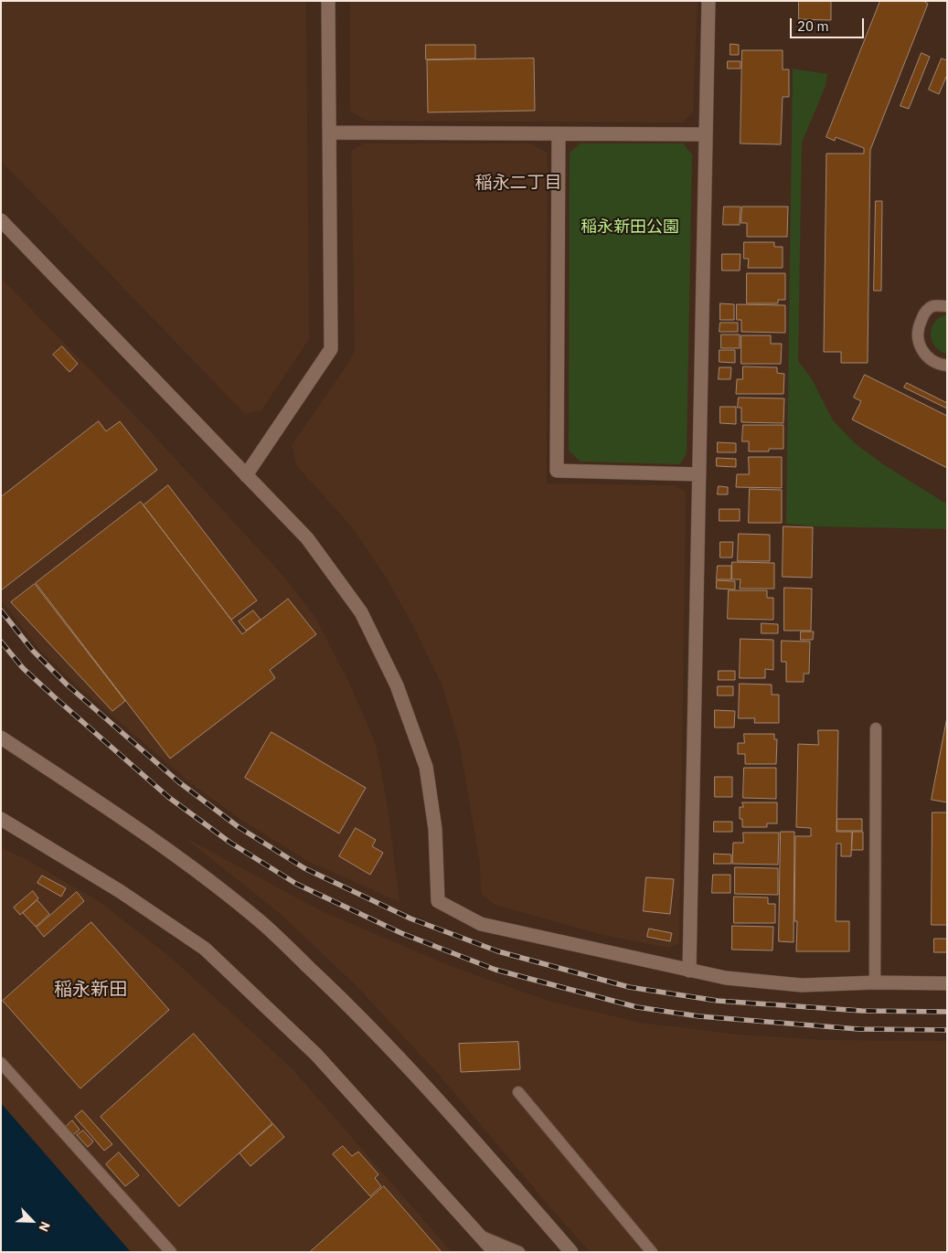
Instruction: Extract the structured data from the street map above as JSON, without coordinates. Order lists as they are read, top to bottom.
{
  "districts": ["稲永二丁目", "稲永新田"],
  "parks": ["稲永新田公園"],
  "scale_bar": "20 m",
  "north": "bottom right"
}
